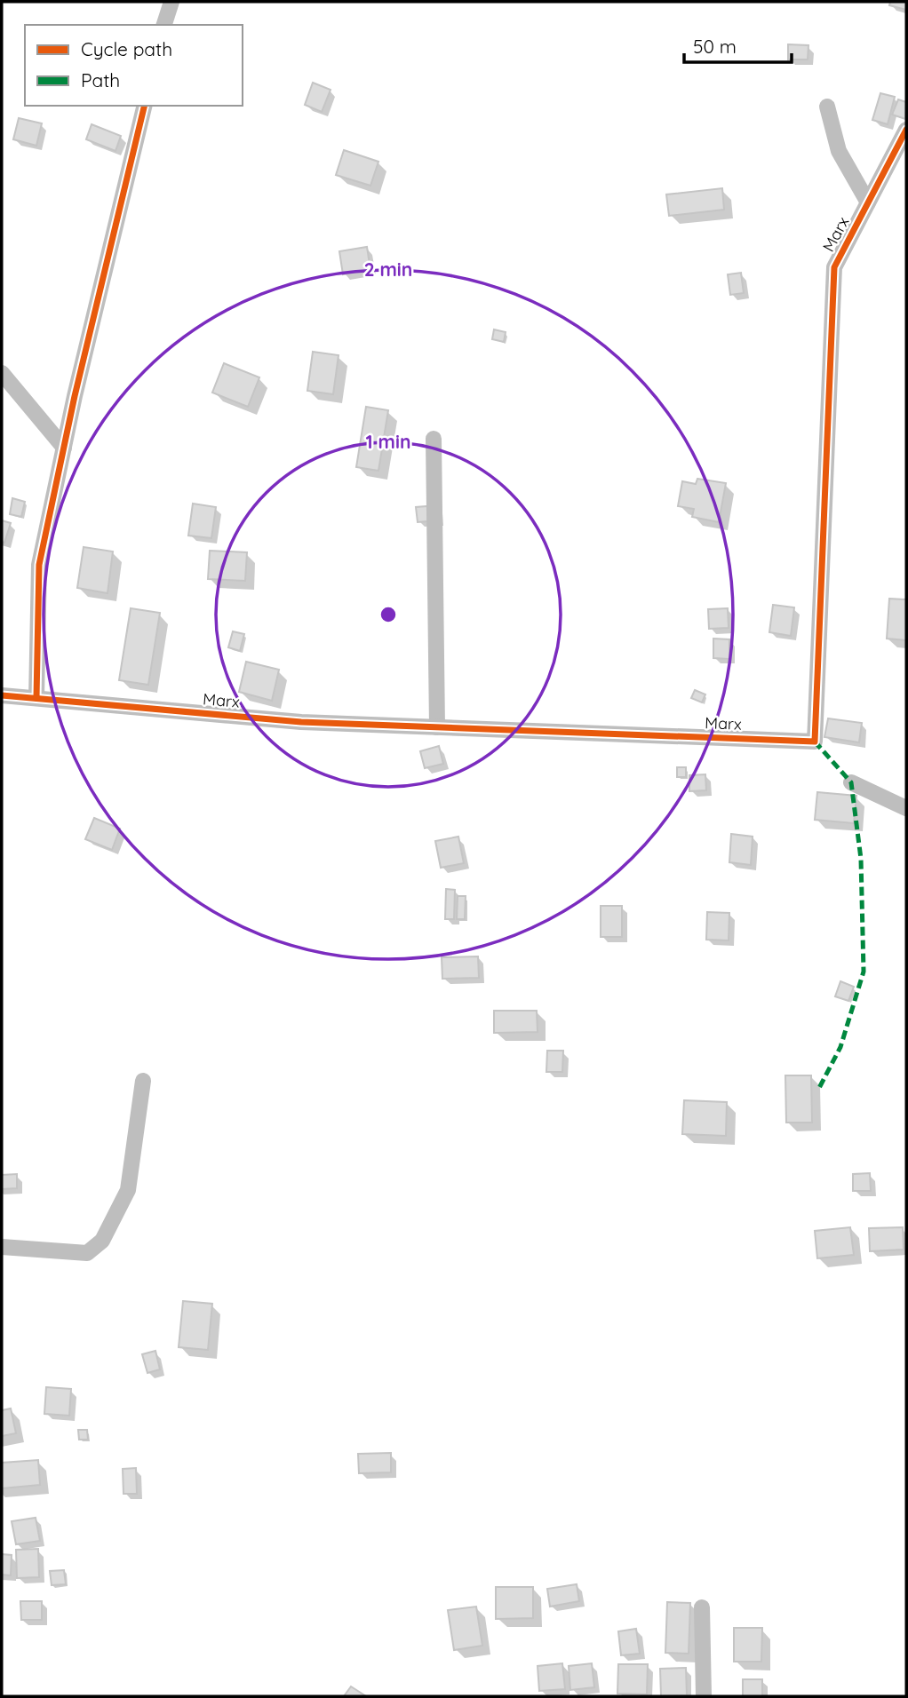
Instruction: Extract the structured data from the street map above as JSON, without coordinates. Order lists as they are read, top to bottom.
{
  "streets": {
    "street": ["Marx"]
  },
  "legend": ["Cycle path", "Path"],
  "scale_bar": "50 m",
  "rings": ["2 min", "1 min"]
}
